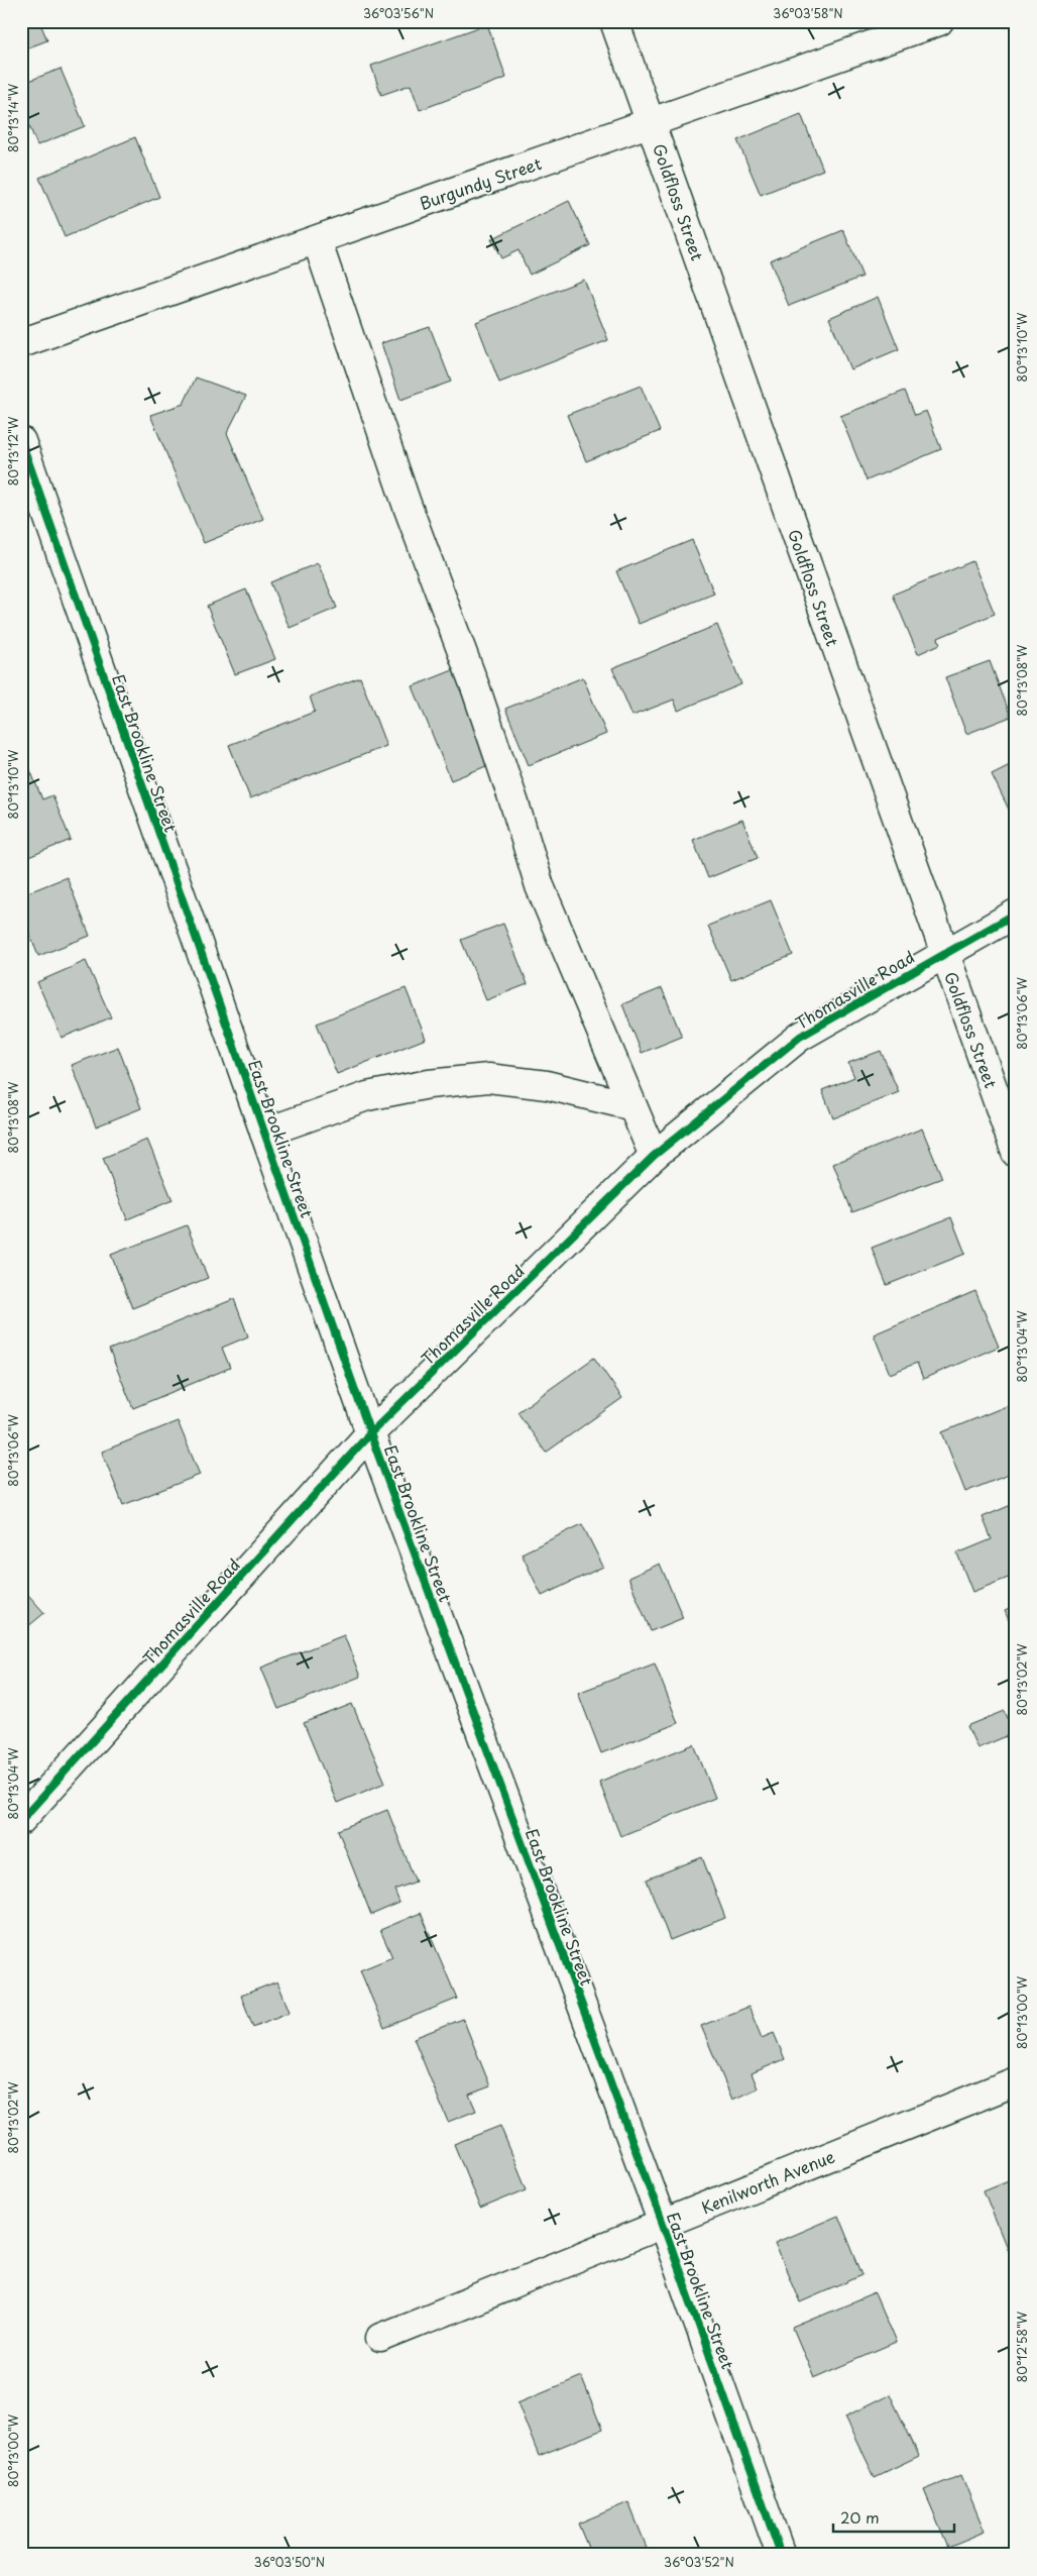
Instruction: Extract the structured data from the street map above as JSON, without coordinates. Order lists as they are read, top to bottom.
{
  "streets": {
    "street": [
      "Burgundy Street",
      "Goldfloss Street",
      "East Brookline Street",
      "Thomasville Road",
      "Kenilworth Avenue"
    ]
  },
  "crossings": [
    ["Burgundy Street", "Goldfloss Street"],
    ["Goldfloss Street", "Thomasville Road"],
    ["East Brookline Street", "Thomasville Road"],
    ["East Brookline Street", "Kenilworth Avenue"]
  ],
  "scale_bar": "20 m",
  "coordinates": [
    "36°03'56\"N",
    "36°03'58\"N",
    "80°13'14\"W",
    "80°13'10\"W",
    "80°13'12\"W",
    "80°13'08\"W",
    "80°13'06\"W",
    "80°13'04\"W",
    "80°13'02\"W",
    "80°13'00\"W",
    "80°12'58\"W",
    "36°03'50\"N",
    "36°03'52\"N"
  ]
}
